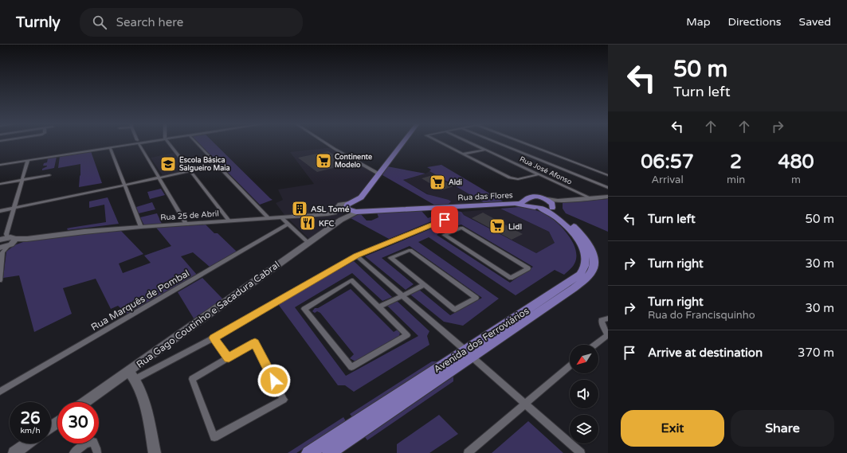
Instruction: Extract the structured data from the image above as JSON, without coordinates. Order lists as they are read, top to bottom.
{
  "streets": {
    "main road": ["Rua das Flores", "Avenida dos Ferroviários"],
    "street": [
      "Rua José Afonso",
      "Rua 25 de Abril",
      "Rua Marquês de Pombal",
      "Rua Gago Coutinho e Sacadura Cabral"
    ]
  },
  "crossings": [
    ["Rua das Flores", "Rua Gago Coutinho e Sacadura Cabral"],
    ["Rua das Flores", "Avenida dos Ferroviários"]
  ],
  "places": {
    "supermarket": ["Continente Modelo", "Aldi", "Lidl"],
    "school or university": ["Escola Básica Salgueiro Maia"],
    "building": ["ASL Tomé"],
    "restaurant": ["KFC"]
  },
  "north": "bottom left",
  "page": {
    "header": "Turnly",
    "search": "Search here",
    "nav": ["Map", "Directions", "Saved"],
    "turn": ["50 m", "Turn left"],
    "eta": [
      "06:57",
      "Arrival",
      "2",
      "min",
      "480",
      "m"
    ],
    "list": [
      {
        "name": "Turn left",
        "value": "50 m"
      },
      {
        "name": "Turn right",
        "value": "30 m"
      },
      {
        "name": "Turn right",
        "note": "Rua do Francisquinho",
        "value": "30 m"
      },
      {
        "name": "Arrive at destination",
        "value": "370 m"
      }
    ],
    "speed": "26 km/h",
    "limit": "30",
    "buttons": ["Exit", "Share"]
  }
}
